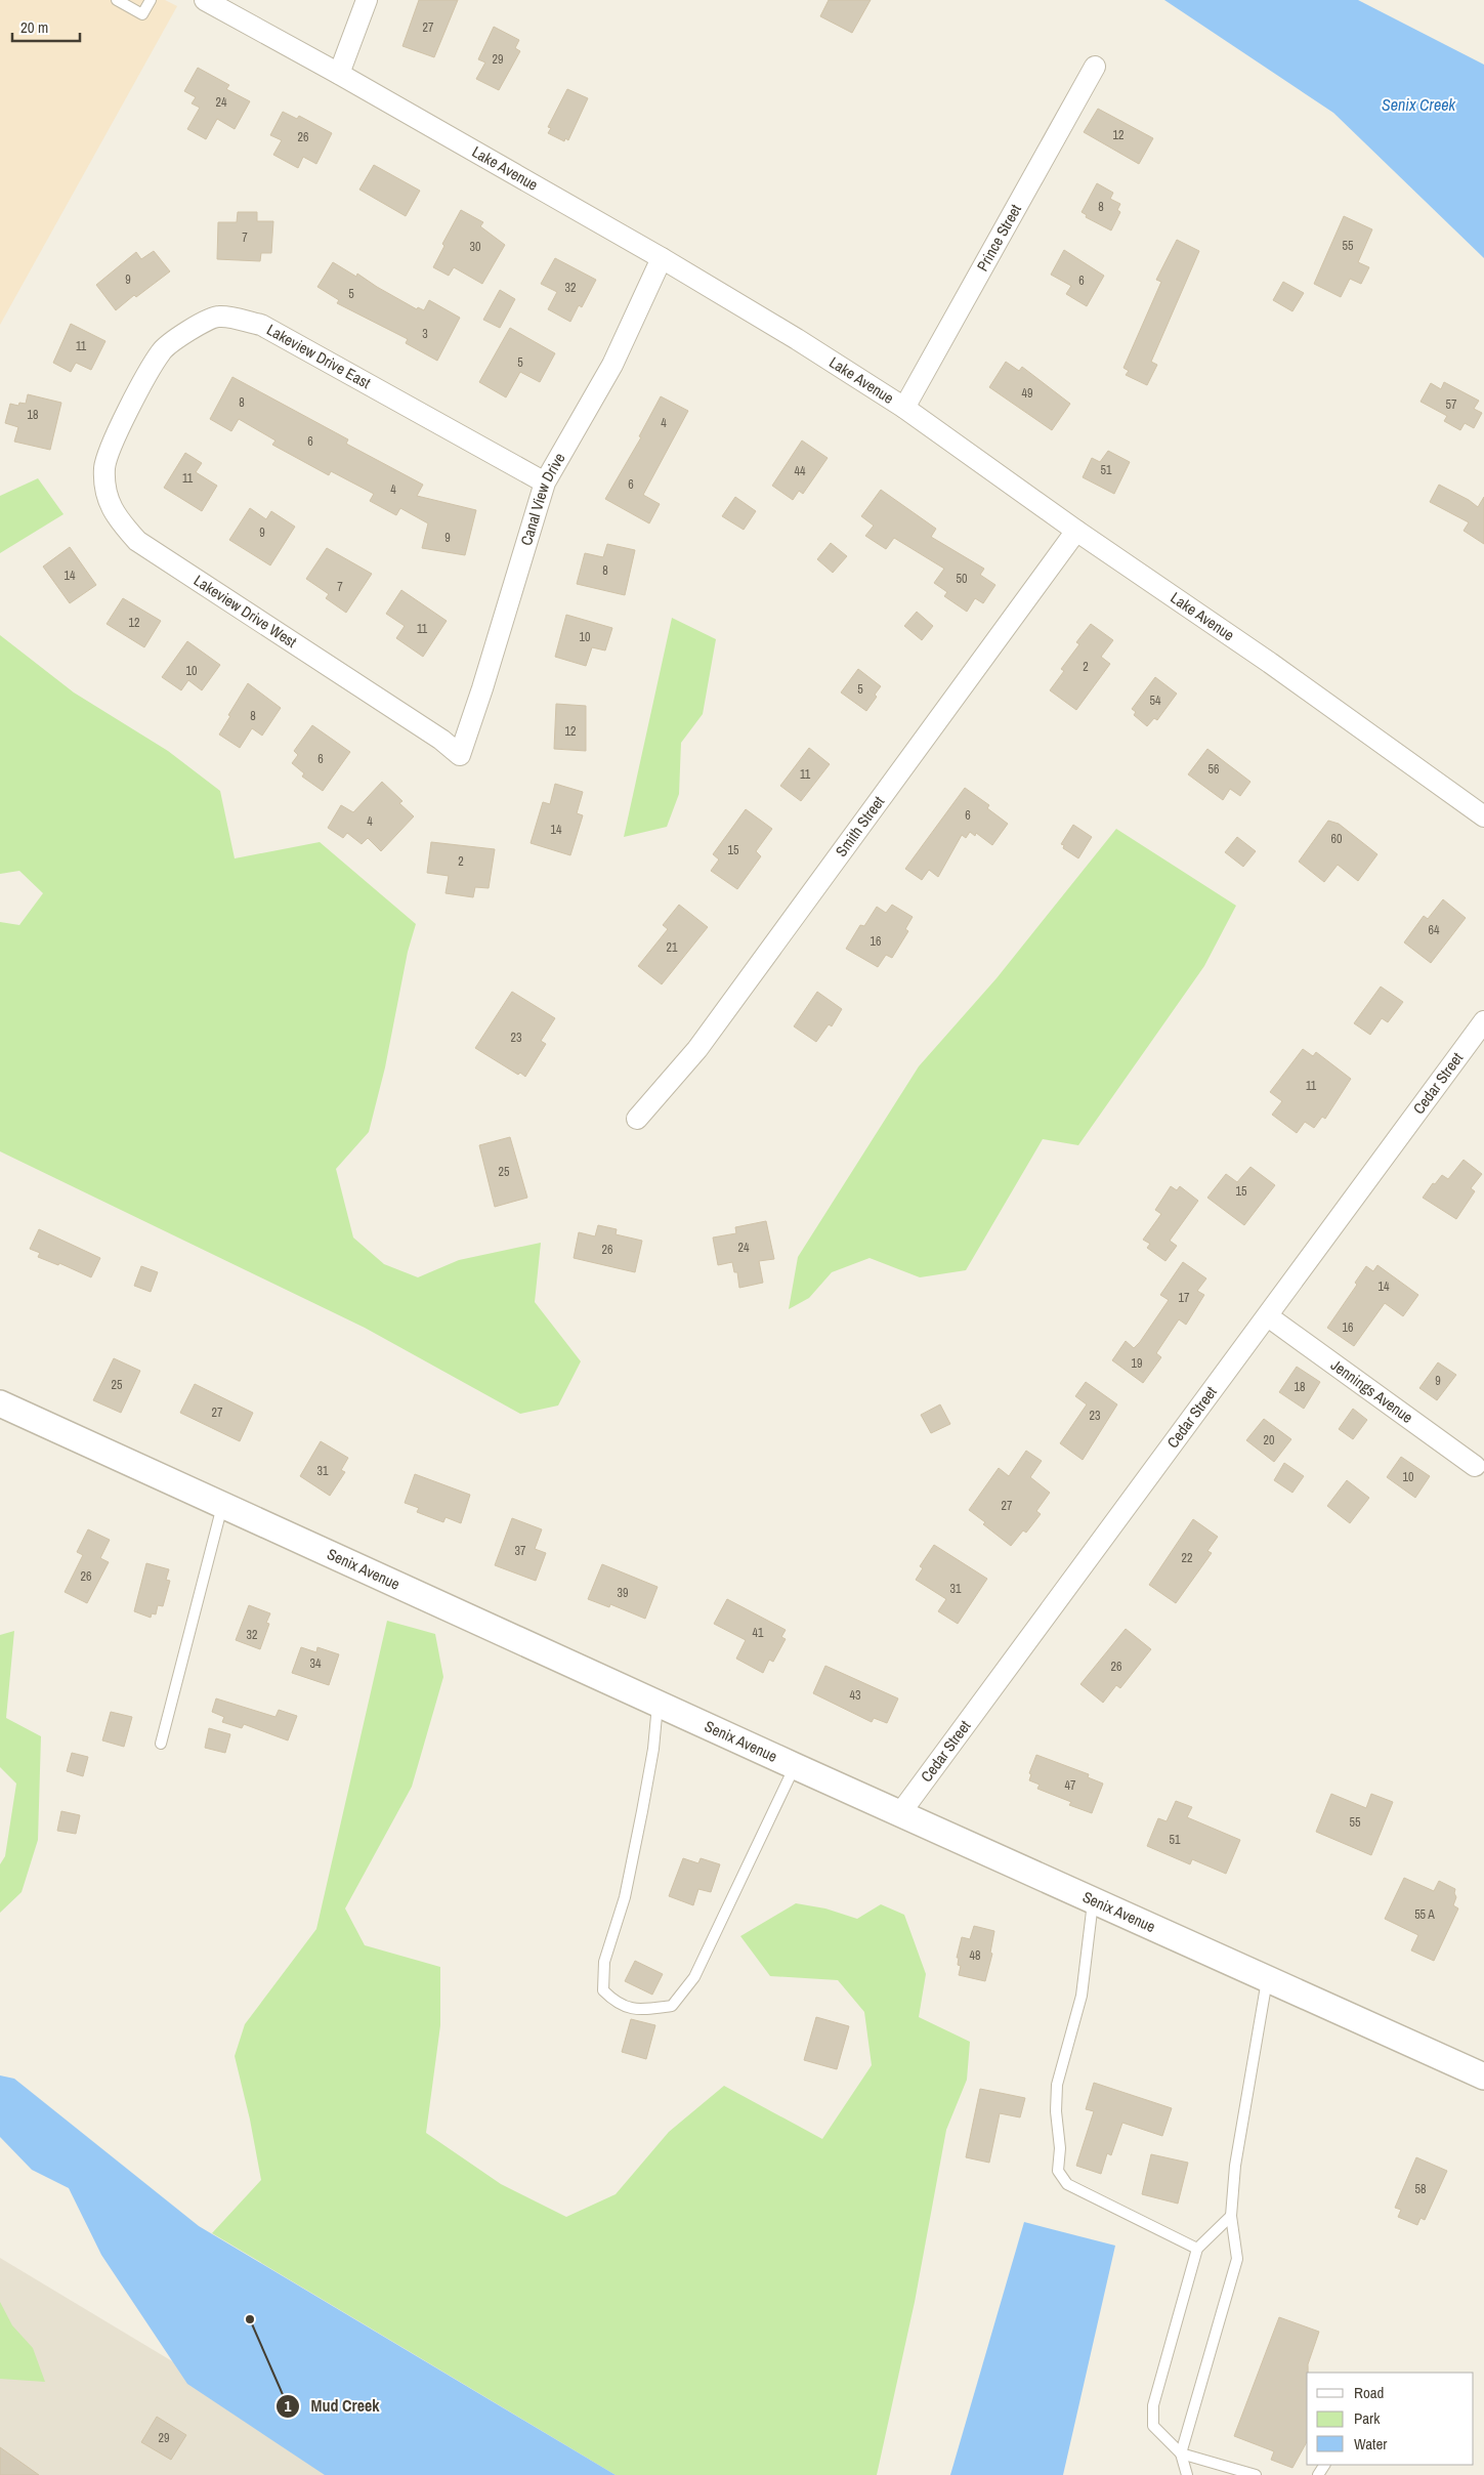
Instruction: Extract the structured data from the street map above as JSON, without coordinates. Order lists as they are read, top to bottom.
{
  "streets": {
    "street": [
      "Lake Avenue",
      "Prince Street",
      "Lakeview Drive East",
      "Canal View Drive",
      "Lakeview Drive West",
      "Smith Street",
      "Cedar Street",
      "Jennings Avenue",
      "Senix Avenue"
    ]
  },
  "crossings": [
    ["Lake Avenue", "Prince Street"],
    ["Lake Avenue", "Canal View Drive"],
    ["Lake Avenue", "Smith Street"],
    ["Lakeview Drive East", "Canal View Drive"],
    ["Lakeview Drive East", "Lakeview Drive West"],
    ["Canal View Drive", "Lakeview Drive West"],
    ["Cedar Street", "Jennings Avenue"],
    ["Cedar Street", "Senix Avenue"]
  ],
  "water": ["Senix Creek"],
  "places": ["Mud Creek"],
  "house_numbers": [
    "27",
    "29",
    "24",
    "12",
    "26",
    "8",
    "7",
    "55",
    "30",
    "9",
    "6",
    "32",
    "5",
    "3",
    "11",
    "5",
    "49",
    "8",
    "57",
    "18",
    "4",
    "6",
    "51",
    "44",
    "11",
    "6",
    "4",
    "9",
    "9",
    "8",
    "14",
    "50",
    "7",
    "12",
    "11",
    "10",
    "2",
    "10",
    "5",
    "54",
    "8",
    "12",
    "6",
    "56",
    "11",
    "6",
    "4",
    "14",
    "60",
    "15",
    "2",
    "64",
    "16",
    "21",
    "23",
    "11",
    "25",
    "15",
    "24",
    "26",
    "14",
    "17",
    "16",
    "19",
    "9",
    "25",
    "18",
    "27",
    "23",
    "20",
    "31",
    "10",
    "27",
    "37",
    "22",
    "26",
    "31",
    "39",
    "41",
    "32",
    "34",
    "26",
    "43",
    "47",
    "55",
    "51",
    "55 A",
    "48",
    "58",
    "29"
  ],
  "legend": ["Road", "Park", "Water"],
  "scale_bar": "20 m"
}
